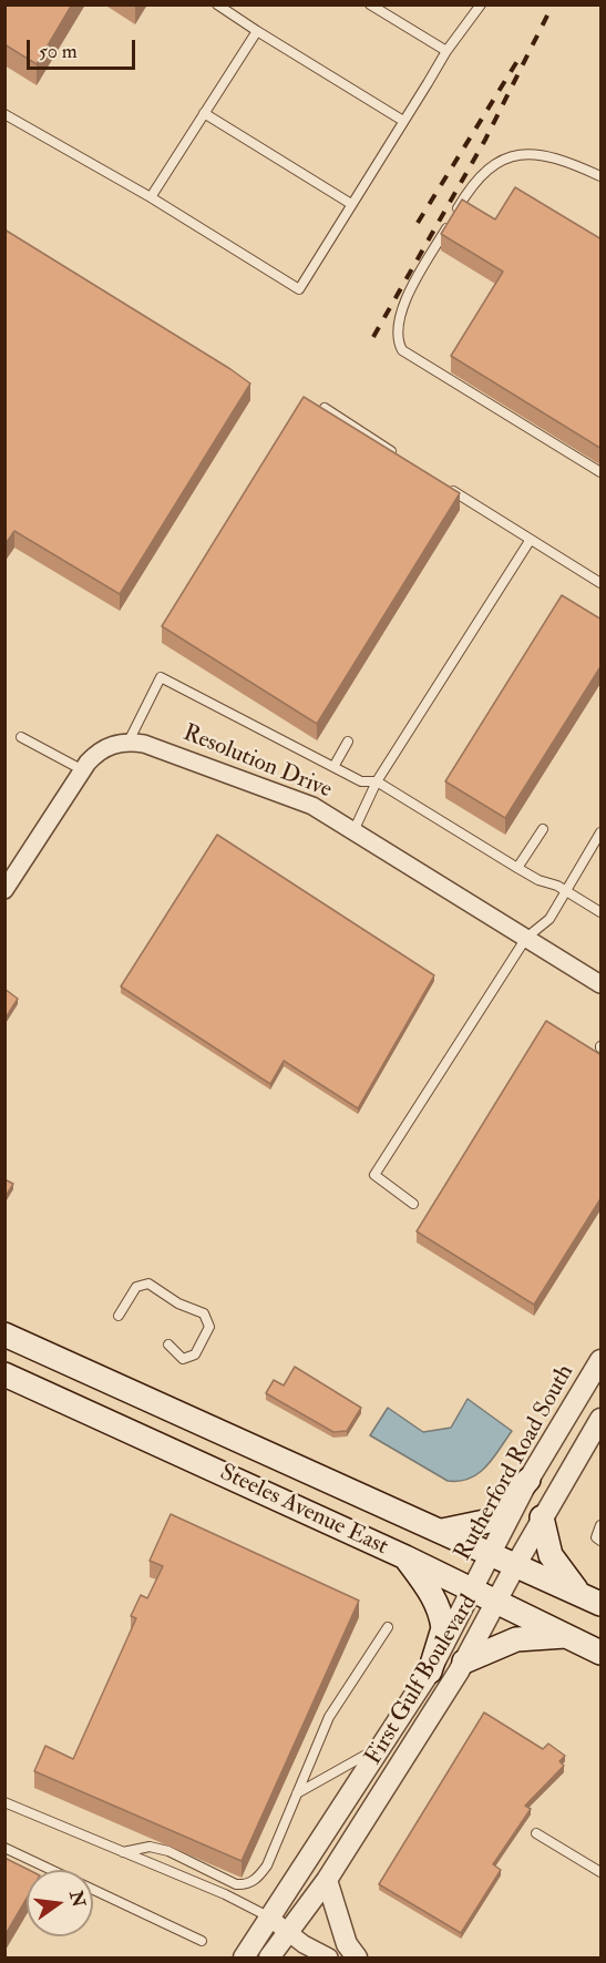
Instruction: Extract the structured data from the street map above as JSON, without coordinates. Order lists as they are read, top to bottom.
{
  "streets": {
    "main road": ["Steeles Avenue East"],
    "street": ["Resolution Drive", "Rutherford Road South", "First Gulf Boulevard"]
  },
  "crossings": [
    ["Rutherford Road South", "Steeles Avenue East"],
    ["Rutherford Road South", "First Gulf Boulevard"],
    ["Steeles Avenue East", "First Gulf Boulevard"]
  ],
  "scale_bar": "50 m",
  "north": "right"
}
